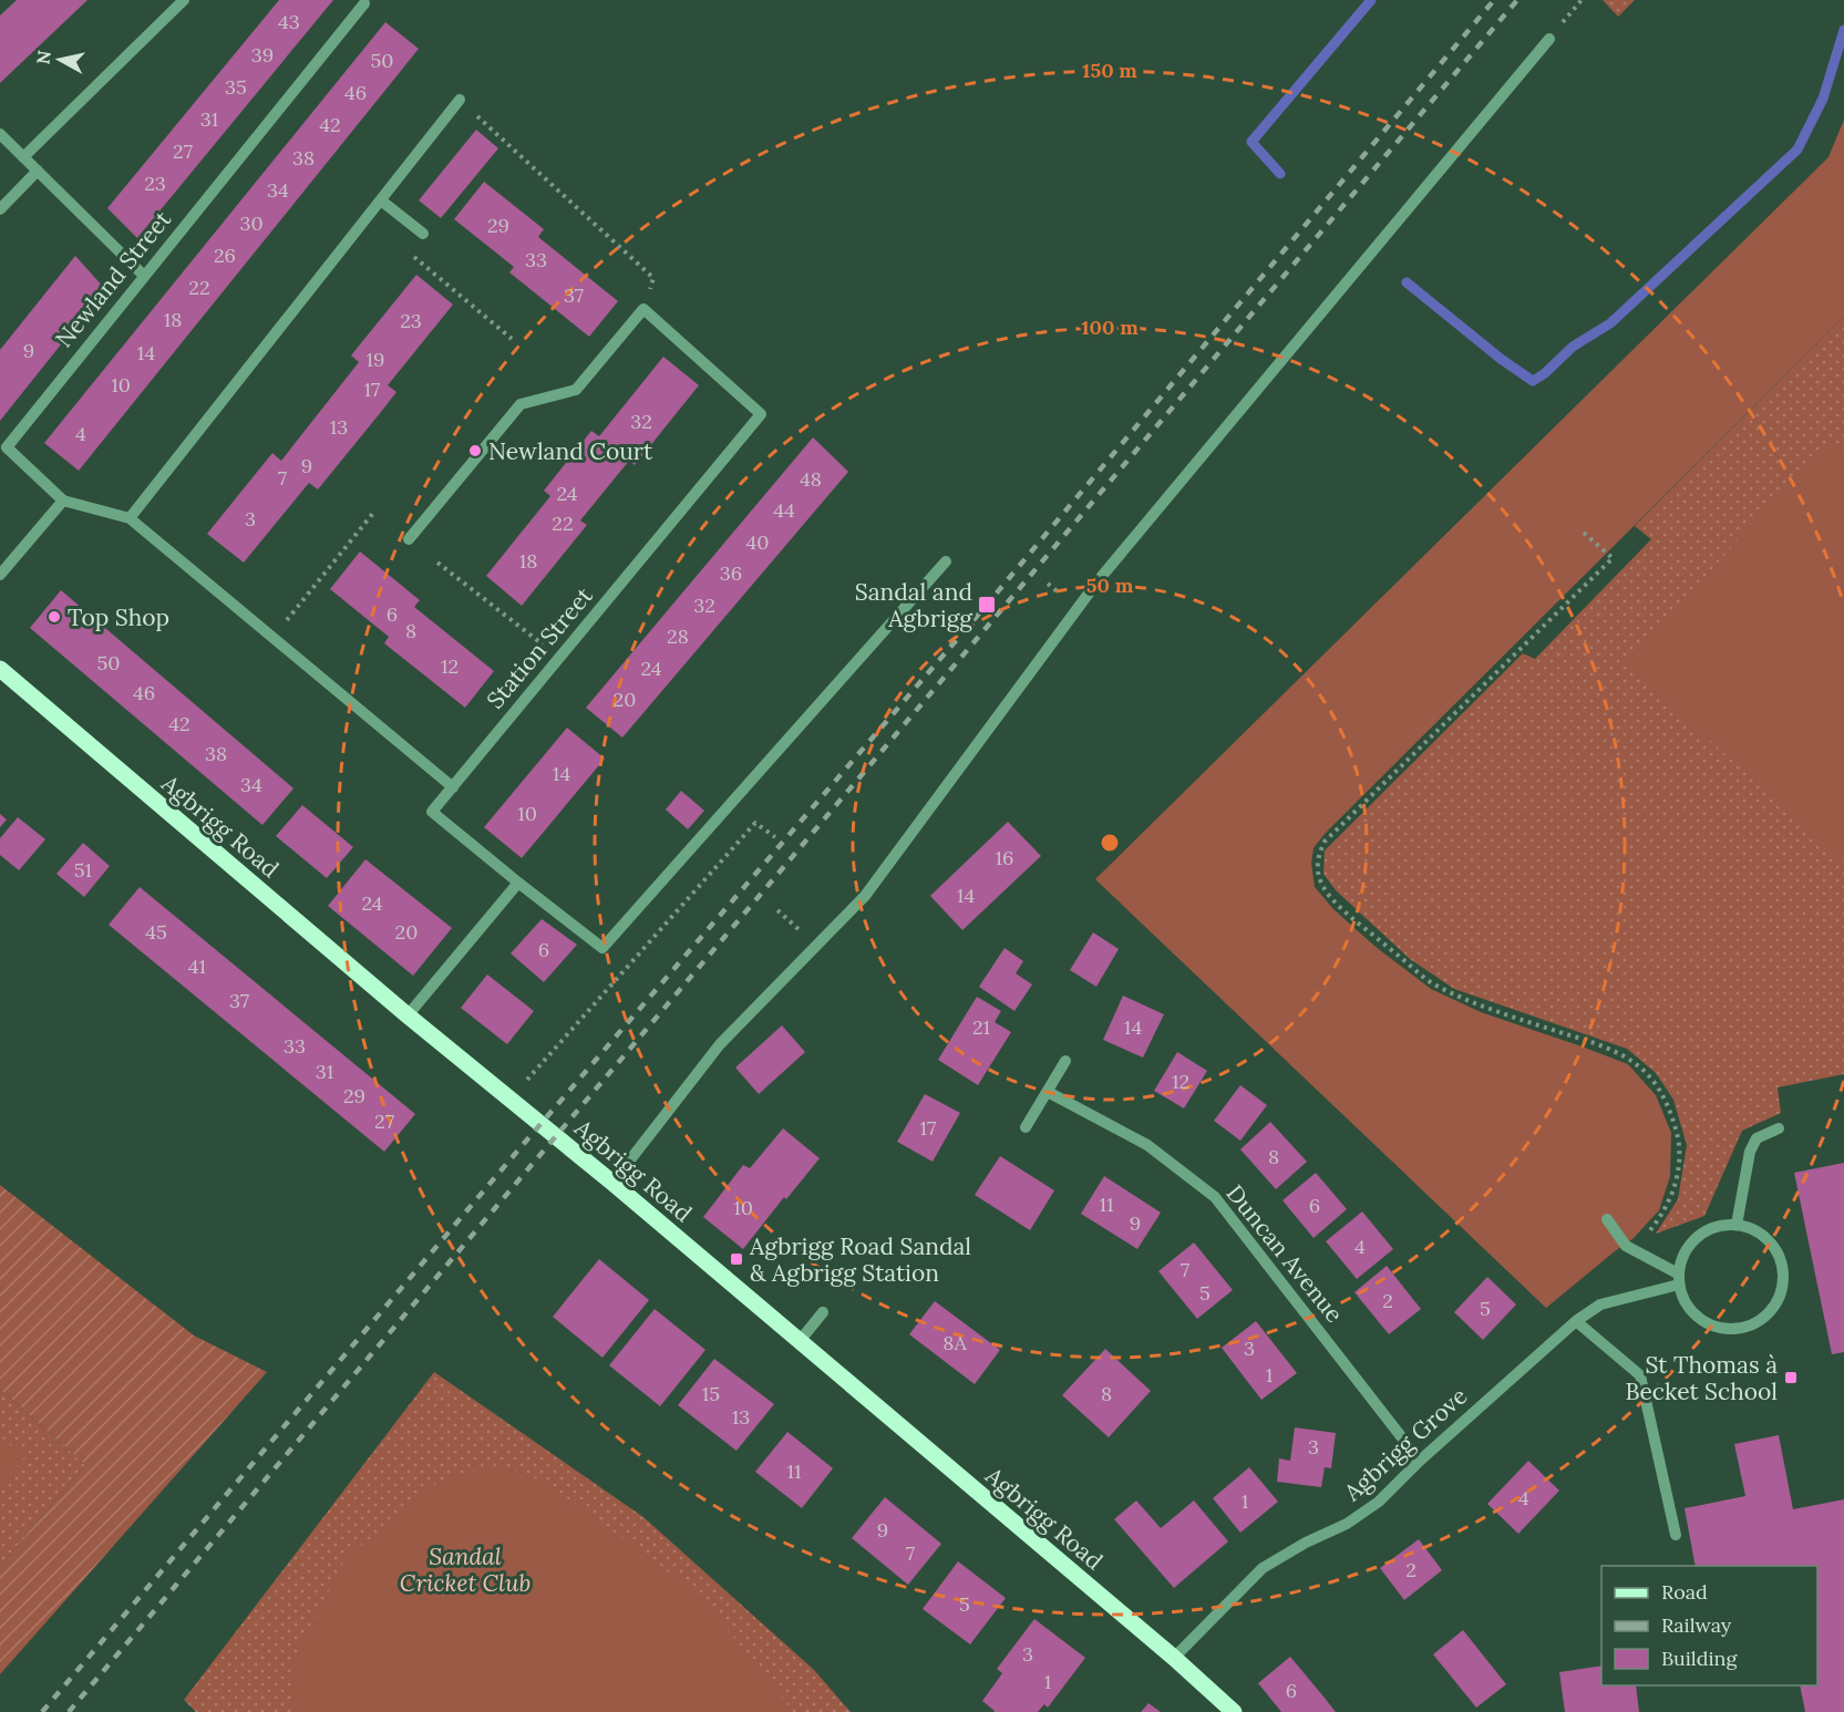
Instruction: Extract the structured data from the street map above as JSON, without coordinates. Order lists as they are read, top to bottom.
{
  "streets": {
    "main road": ["Agbrigg Road"],
    "street": [
      "Newland Street",
      "Station Street",
      "Duncan Avenue",
      "Agbrigg Grove"
    ]
  },
  "crossings": [
    ["Agbrigg Road", "Agbrigg Grove"],
    ["Duncan Avenue", "Agbrigg Grove"]
  ],
  "parks": ["Sandal Cricket Club"],
  "places": {
    "other": ["Newland Court", "Top Shop"],
    "transit": ["Sandal and Agbrigg", "Agbrigg Road Sandal & Agbrigg Station", "St Thomas à Becket School"]
  },
  "house_numbers": [
    "43",
    "39",
    "50",
    "35",
    "46",
    "31",
    "42",
    "27",
    "38",
    "23",
    "34",
    "30",
    "29",
    "26",
    "33",
    "22",
    "37",
    "18",
    "23",
    "9",
    "14",
    "19",
    "10",
    "17",
    "32",
    "13",
    "4",
    "9",
    "7",
    "48",
    "24",
    "44",
    "3",
    "22",
    "40",
    "18",
    "36",
    "32",
    "6",
    "8",
    "28",
    "50",
    "12",
    "24",
    "46",
    "20",
    "42",
    "38",
    "14",
    "34",
    "10",
    "16",
    "51",
    "14",
    "24",
    "45",
    "20",
    "6",
    "41",
    "37",
    "21",
    "14",
    "33",
    "31",
    "12",
    "29",
    "27",
    "17",
    "8",
    "11",
    "6",
    "10",
    "9",
    "4",
    "7",
    "5",
    "2",
    "5",
    "8A",
    "3",
    "1",
    "15",
    "8",
    "13",
    "3",
    "11",
    "4",
    "1",
    "9",
    "7",
    "2",
    "5",
    "3",
    "1",
    "6"
  ],
  "legend": ["Road", "Railway", "Building"],
  "north": "left",
  "rings": ["150 m", "100 m", "50 m"]
}
